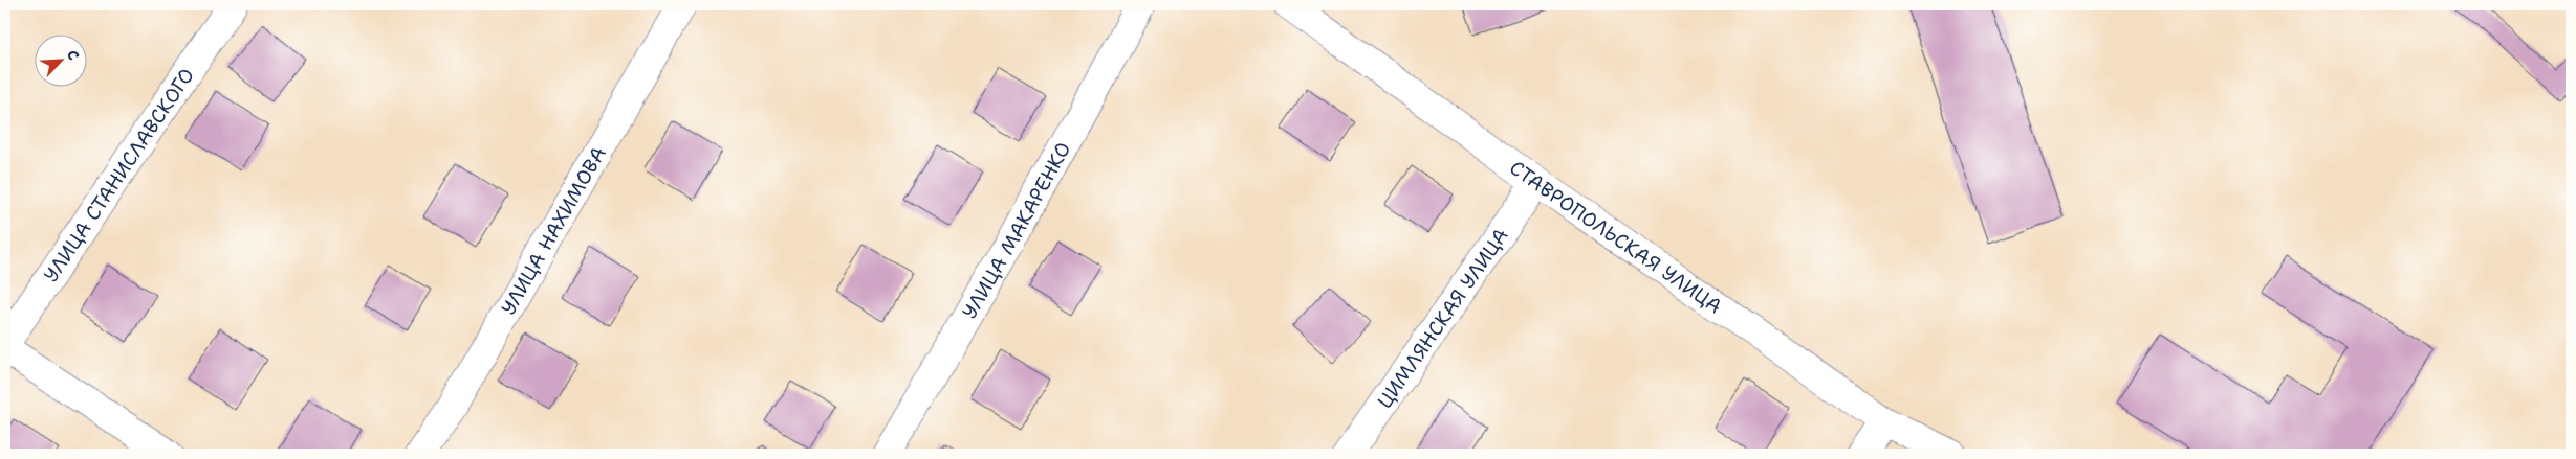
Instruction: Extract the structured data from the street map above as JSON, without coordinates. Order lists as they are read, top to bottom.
{
  "streets": {
    "street": [
      "УЛИЦА СТАНИСЛАВСКОГО",
      "УЛИЦА НАХИМОВА",
      "УЛИЦА МАКАРЕНКО",
      "СТАВРОПОЛЬСКАЯ УЛИЦА",
      "ЦИМЛЯНСКАЯ УЛИЦА"
    ]
  },
  "crossings": [
    ["СТАВРОПОЛЬСКАЯ УЛИЦА", "ЦИМЛЯНСКАЯ УЛИЦА"]
  ],
  "north": "top right"
}
